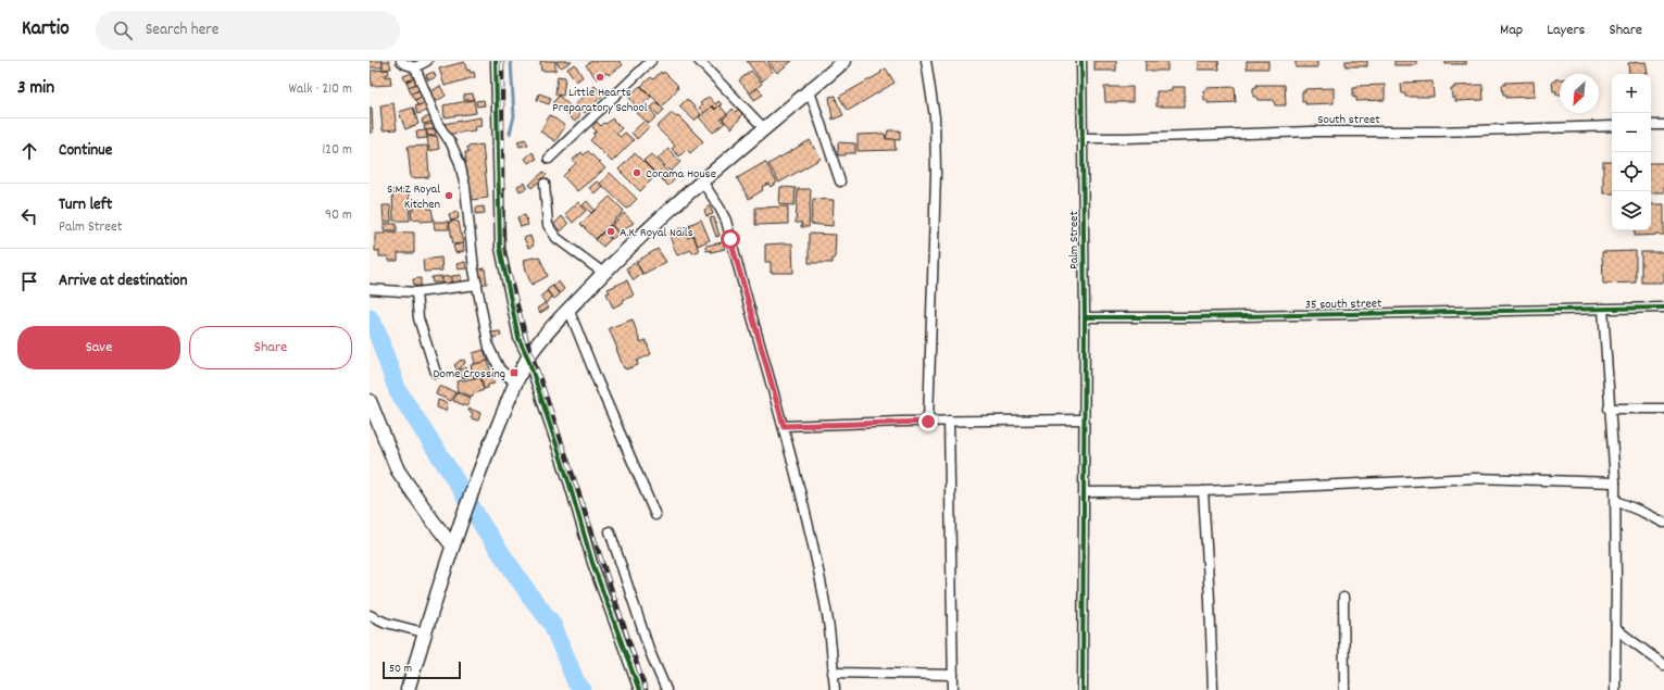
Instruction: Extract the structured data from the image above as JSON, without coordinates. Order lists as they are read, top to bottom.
{
  "streets": {
    "street": ["South street", "Palm Street", "35 south street"]
  },
  "crossings": [
    ["South street", "Palm Street"],
    ["Palm Street", "35 south street"]
  ],
  "places": {
    "other": [
      "Little Hearts Preparatory School",
      "Corama House",
      "S.M.Z Royal Kitchen",
      "A.K. Royal Nails"
    ],
    "transit": ["Dome Crossing"]
  },
  "scale_bar": "50 m",
  "north": "bottom left",
  "page": {
    "header": "Kartio",
    "search": "Search here",
    "nav": ["Map", "Layers", "Share"],
    "heading": ["3 min", "Walk · 210 m"],
    "map_buttons": ["+", "−"],
    "list": [
      ["Continue", "120 m"],
      ["Turn left", "Palm Street", "90 m"],
      "Arrive at destination"
    ],
    "buttons": ["Save", "Share"],
    "scale": "50 m"
  }
}
